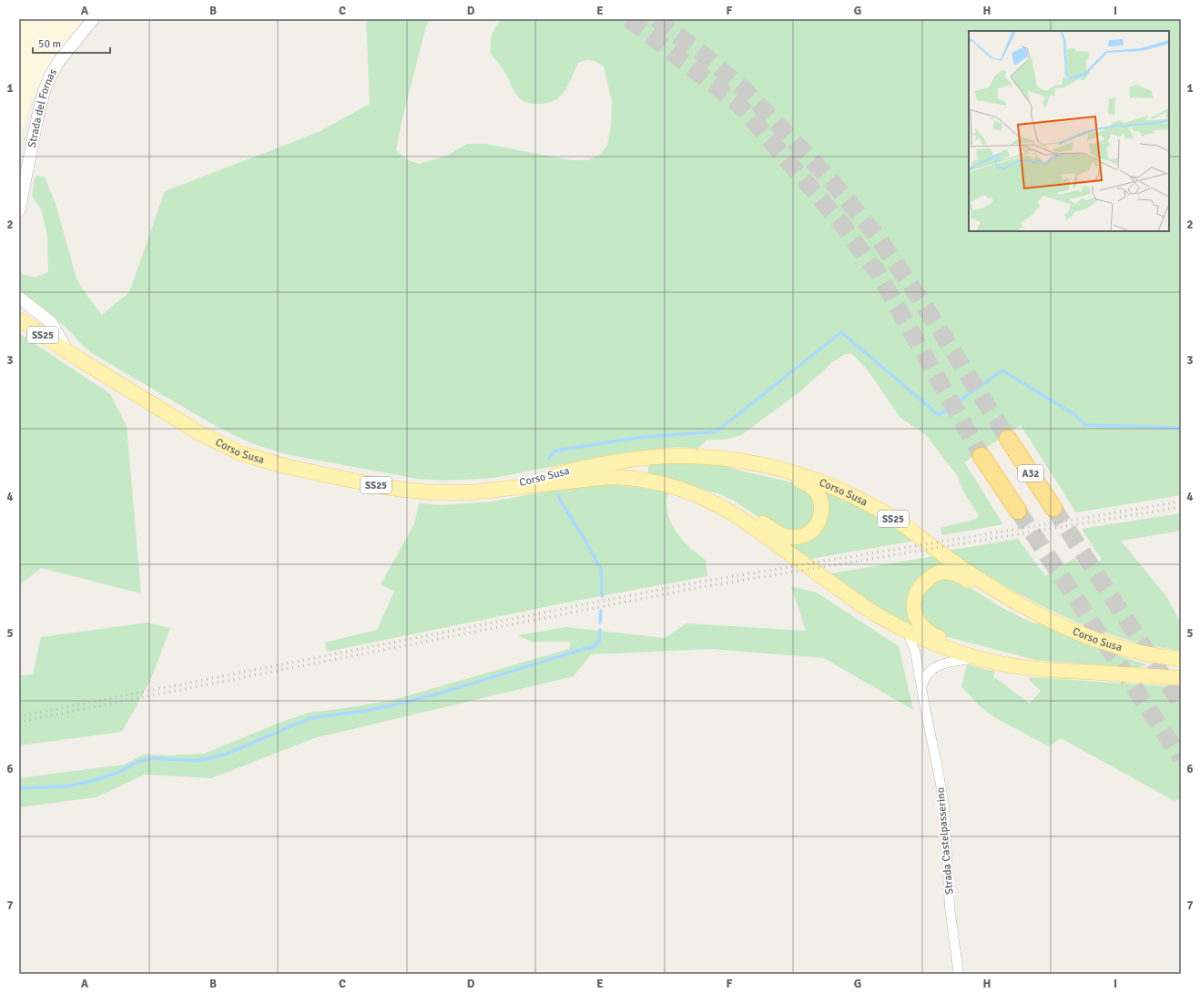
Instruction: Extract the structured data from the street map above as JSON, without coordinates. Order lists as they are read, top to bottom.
{
  "streets": {
    "highway": ["A32"],
    "main road": ["SS25", "Corso Susa"],
    "street": ["Strada del Fornas", "Strada Castelpasserino"]
  },
  "crossings": [
    ["Corso Susa", "Strada Castelpasserino"]
  ],
  "scale_bar": "50 m",
  "grid": {
    "columns": [
      "A",
      "B",
      "C",
      "D",
      "E",
      "F",
      "G",
      "H",
      "I"
    ],
    "rows": [
      "1",
      "2",
      "3",
      "4",
      "5",
      "6",
      "7"
    ]
  }
}
